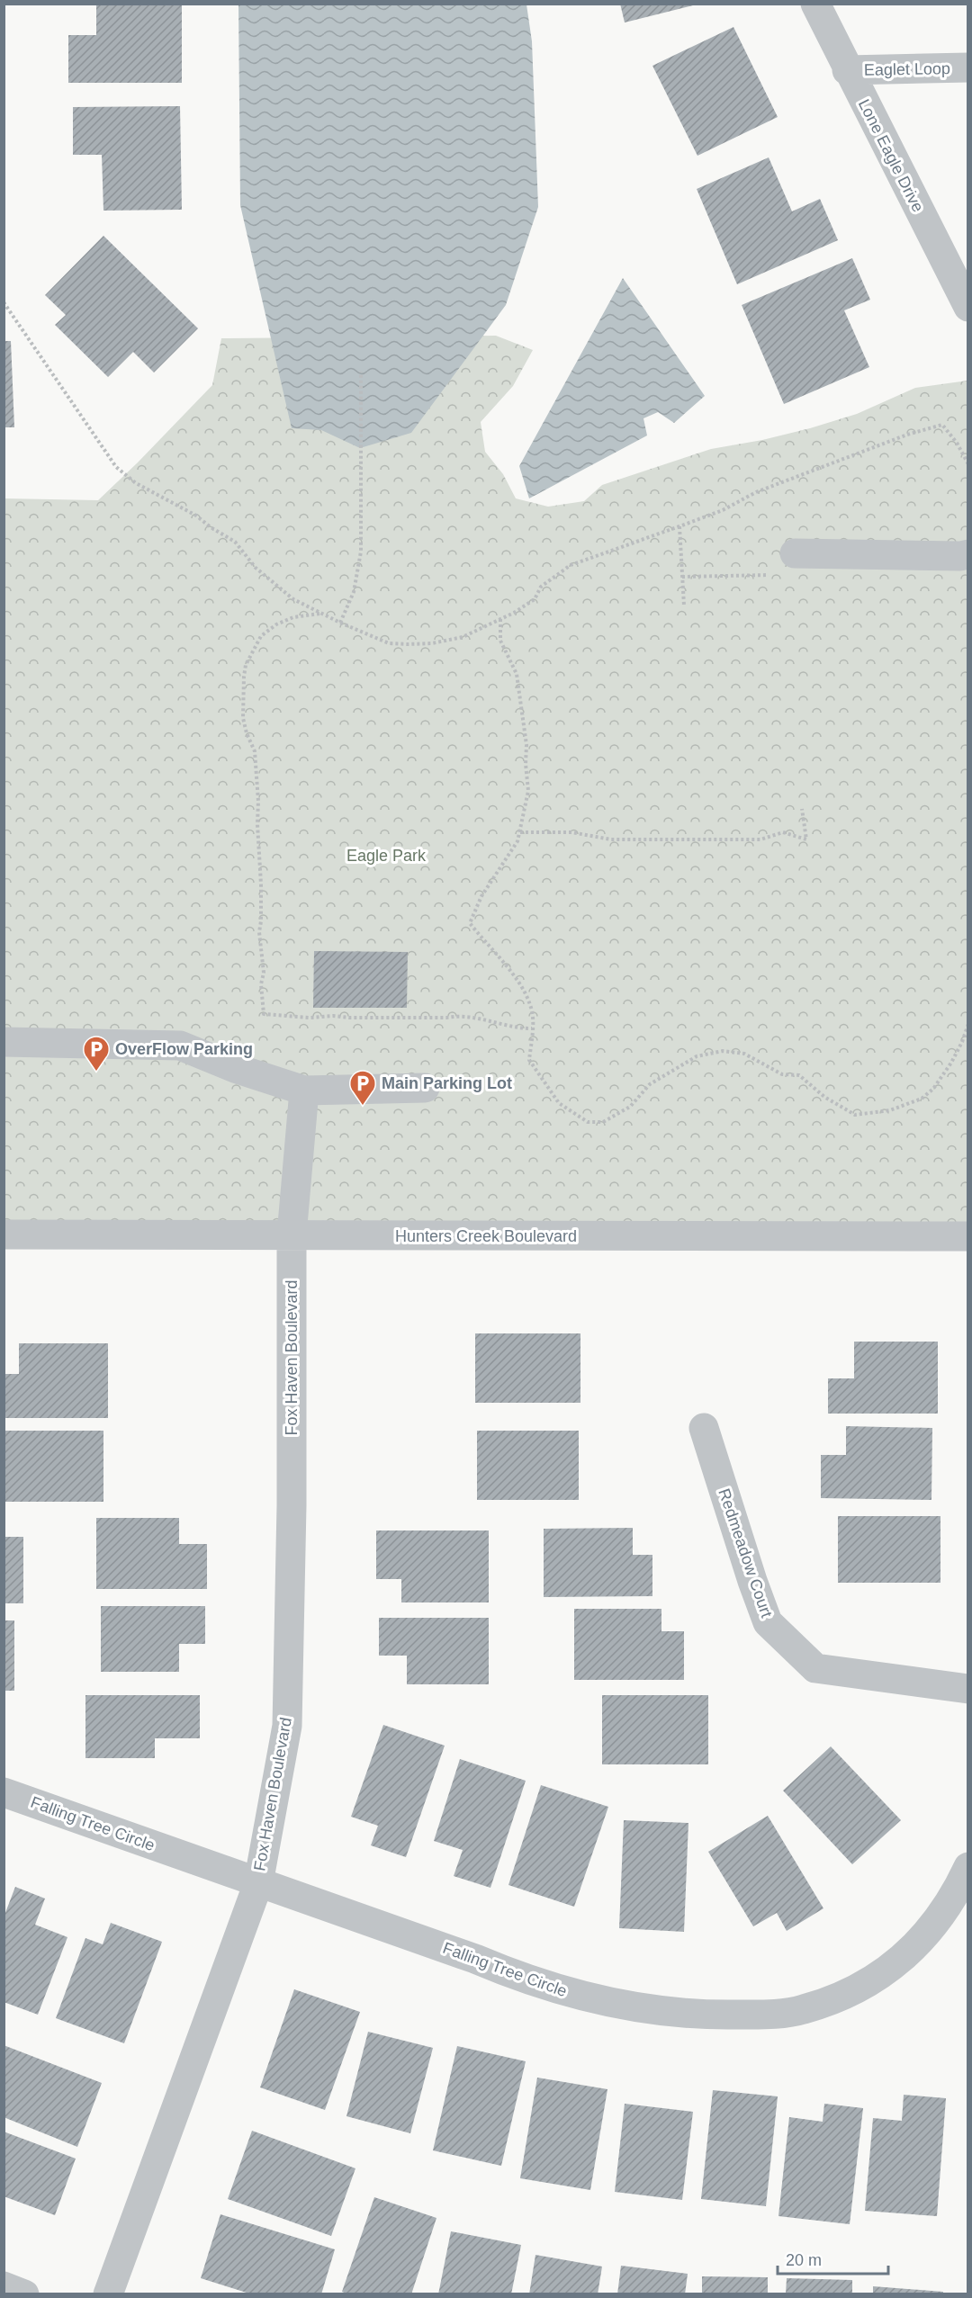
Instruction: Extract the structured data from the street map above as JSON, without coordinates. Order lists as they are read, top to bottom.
{
  "streets": {
    "street": [
      "Eaglet Loop",
      "Lone Eagle Drive",
      "Hunters Creek Boulevard",
      "Fox Haven Boulevard",
      "Redmeadow Court",
      "Falling Tree Circle"
    ]
  },
  "crossings": [
    ["Eaglet Loop", "Lone Eagle Drive"],
    ["Hunters Creek Boulevard", "Fox Haven Boulevard"],
    ["Fox Haven Boulevard", "Falling Tree Circle"]
  ],
  "parks": ["Eagle Park"],
  "places": {
    "parking": ["OverFlow Parking", "Main Parking Lot"]
  },
  "scale_bar": "20 m"
}
